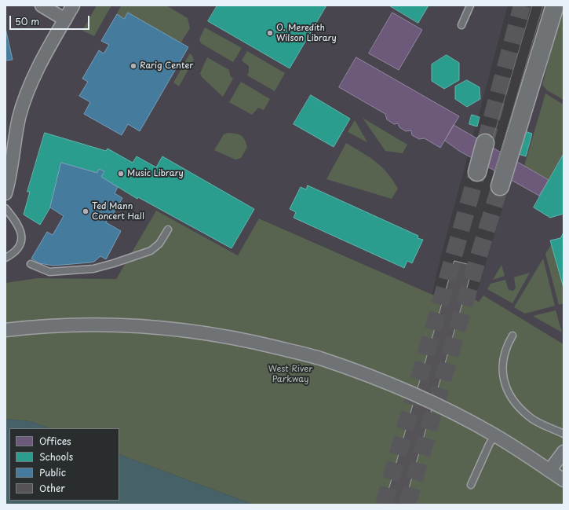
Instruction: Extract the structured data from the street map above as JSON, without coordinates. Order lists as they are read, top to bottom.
{
  "parks": ["West River Parkway"],
  "places": [
    "O. Meredith Wilson Library",
    "Rarig Center",
    "Music Library",
    "Ted Mann Concert Hall"
  ],
  "legend": [
    "Offices",
    "Schools",
    "Public",
    "Other"
  ],
  "scale_bar": "50 m"
}
